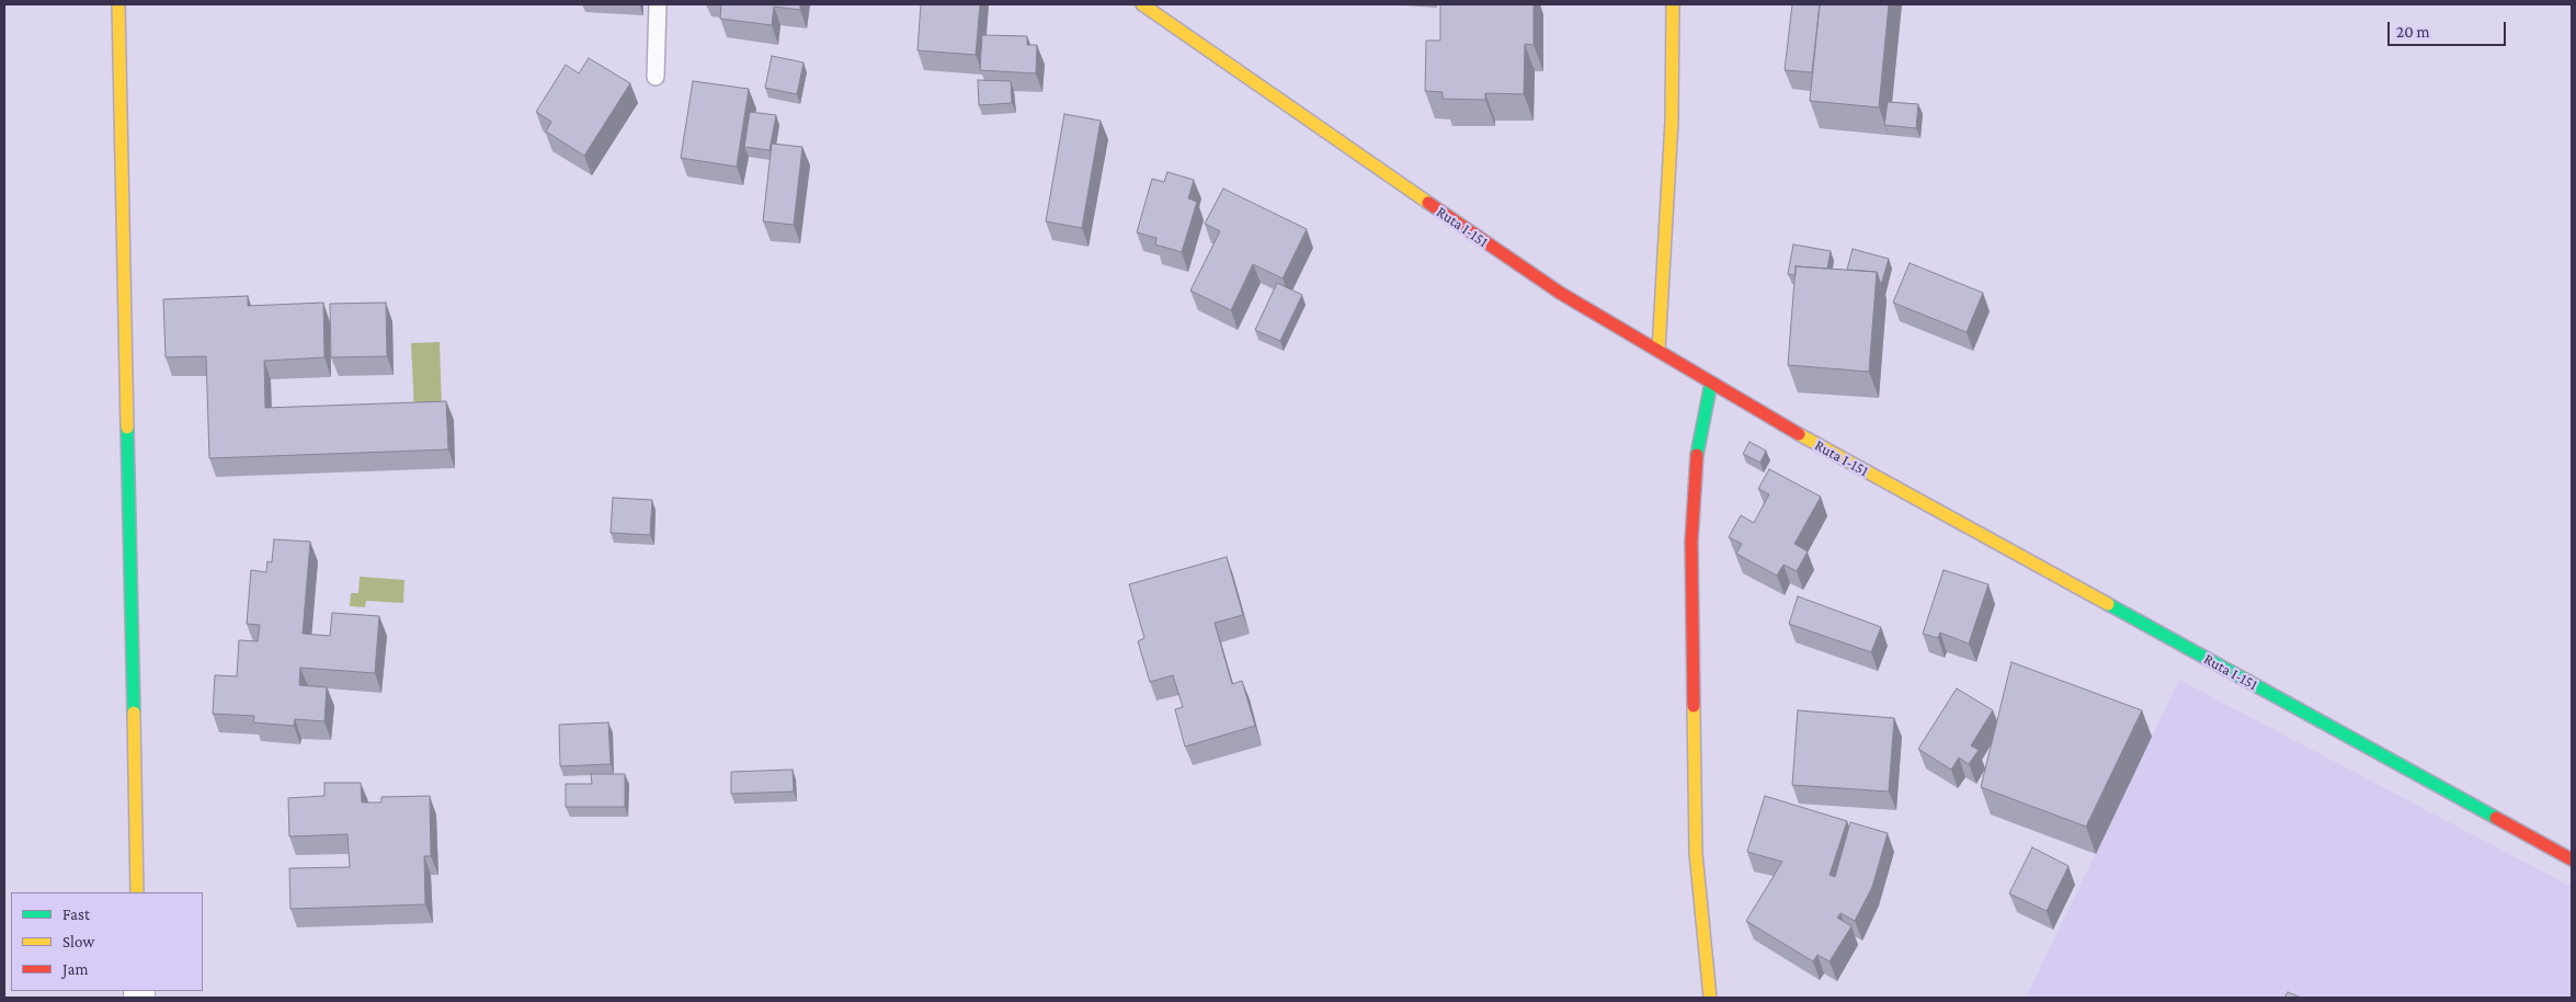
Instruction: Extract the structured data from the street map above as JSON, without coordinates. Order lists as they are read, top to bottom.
{
  "streets": {
    "street": ["Ruta I-151"]
  },
  "legend": ["Fast", "Slow", "Jam"],
  "scale_bar": "20 m"
}
